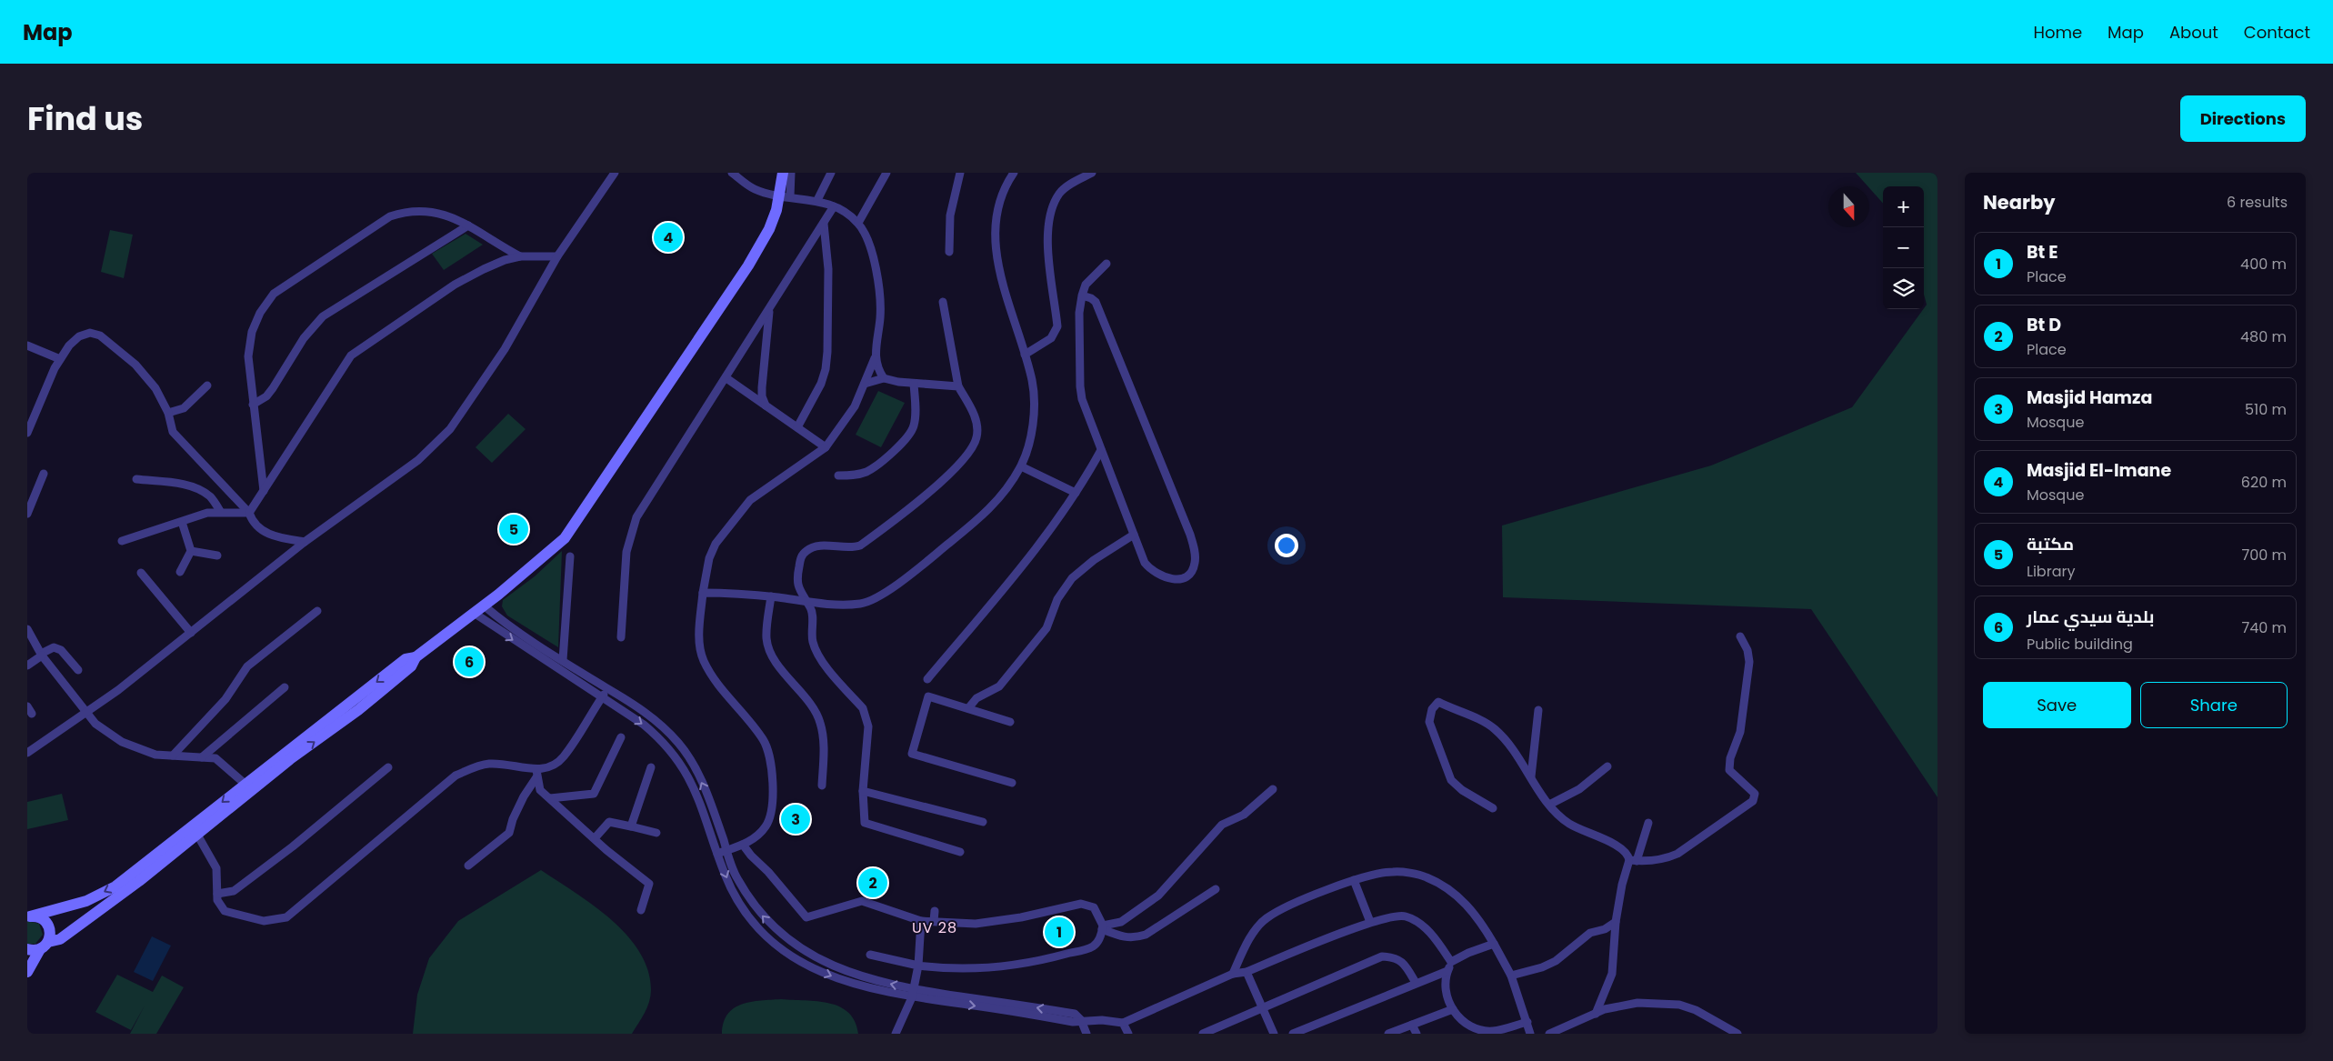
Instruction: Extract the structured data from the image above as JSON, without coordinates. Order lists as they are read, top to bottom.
{
  "districts": ["UV 28"],
  "north": "bottom",
  "page": {
    "header": "Map",
    "nav": [
      "Home",
      "Map",
      "About",
      "Contact"
    ],
    "title": "Find us",
    "buttons": [
      "Directions",
      ["Save", "Share"]
    ],
    "heading": ["Nearby", "6 results"],
    "map_buttons": ["+", "−"],
    "pins": [
      "4",
      "5",
      "6",
      "3",
      "2",
      "1"
    ],
    "list": [
      {
        "mark": "1",
        "name": "Bt E",
        "note": "Place",
        "value": "400 m"
      },
      {
        "mark": "2",
        "name": "Bt D",
        "note": "Place",
        "value": "480 m"
      },
      {
        "mark": "3",
        "name": "Masjid Hamza",
        "note": "Mosque",
        "value": "510 m"
      },
      {
        "mark": "4",
        "name": "Masjid El-Imane",
        "note": "Mosque",
        "value": "620 m"
      },
      {
        "mark": "5",
        "name": "مكتبة",
        "note": "Library",
        "value": "700 m"
      },
      {
        "mark": "6",
        "name": "بلدية سيدي عمار",
        "note": "Public building",
        "value": "740 m"
      }
    ]
  }
}
